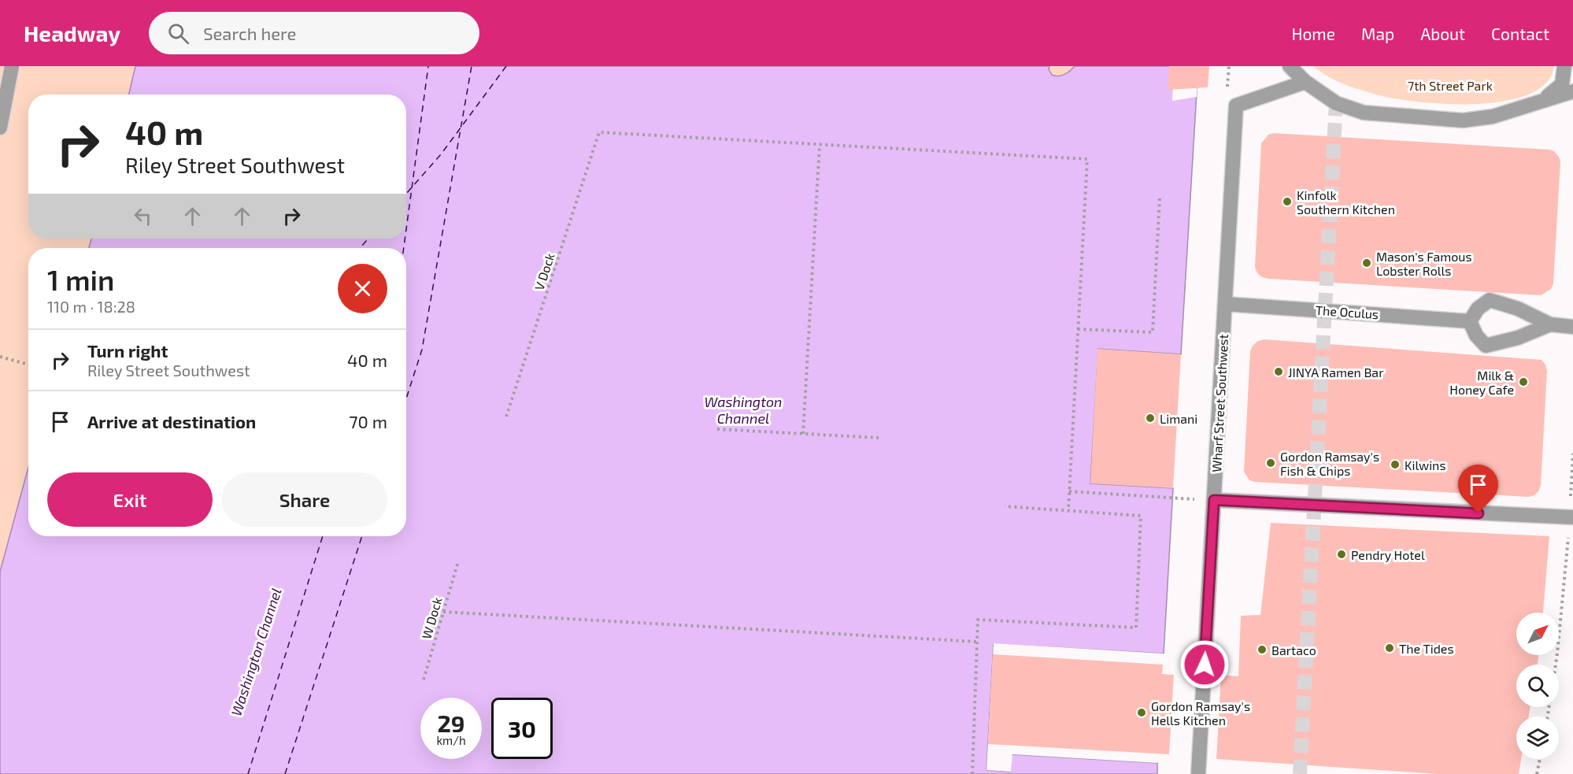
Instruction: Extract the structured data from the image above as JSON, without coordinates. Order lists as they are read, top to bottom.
{
  "streets": {
    "street": ["The Oculus", "Wharf Street Southwest"],
    "path": ["V Dock", "W Dock"]
  },
  "crossings": [
    ["The Oculus", "Wharf Street Southwest"]
  ],
  "water": ["Washington Channel"],
  "parks": ["7th Street Park"],
  "places": [
    "Kinfolk Southern Kitchen",
    "Mason's Famous Lobster Rolls",
    "JINYA Ramen Bar",
    "Milk & Honey Cafe",
    "Limani",
    "Gordon Ramsay's Fish & Chips",
    "Kilwins",
    "Pendry Hotel",
    "The Tides",
    "Bartaco",
    "Gordon Ramsay's Hells Kitchen"
  ],
  "north": "top right",
  "page": {
    "header": "Headway",
    "search": "Search here",
    "nav": [
      "Home",
      "Map",
      "About",
      "Contact"
    ],
    "turn": ["40 m", "Riley Street Southwest"],
    "heading": ["1 min", "110 m · 18:28"],
    "list": [
      {
        "name": "Turn right",
        "note": "Riley Street Southwest",
        "value": "40 m"
      },
      {
        "name": "Arrive at destination",
        "value": "70 m"
      }
    ],
    "buttons": ["Exit", "Share"],
    "speed": "29 km/h",
    "limit": "30"
  }
}
